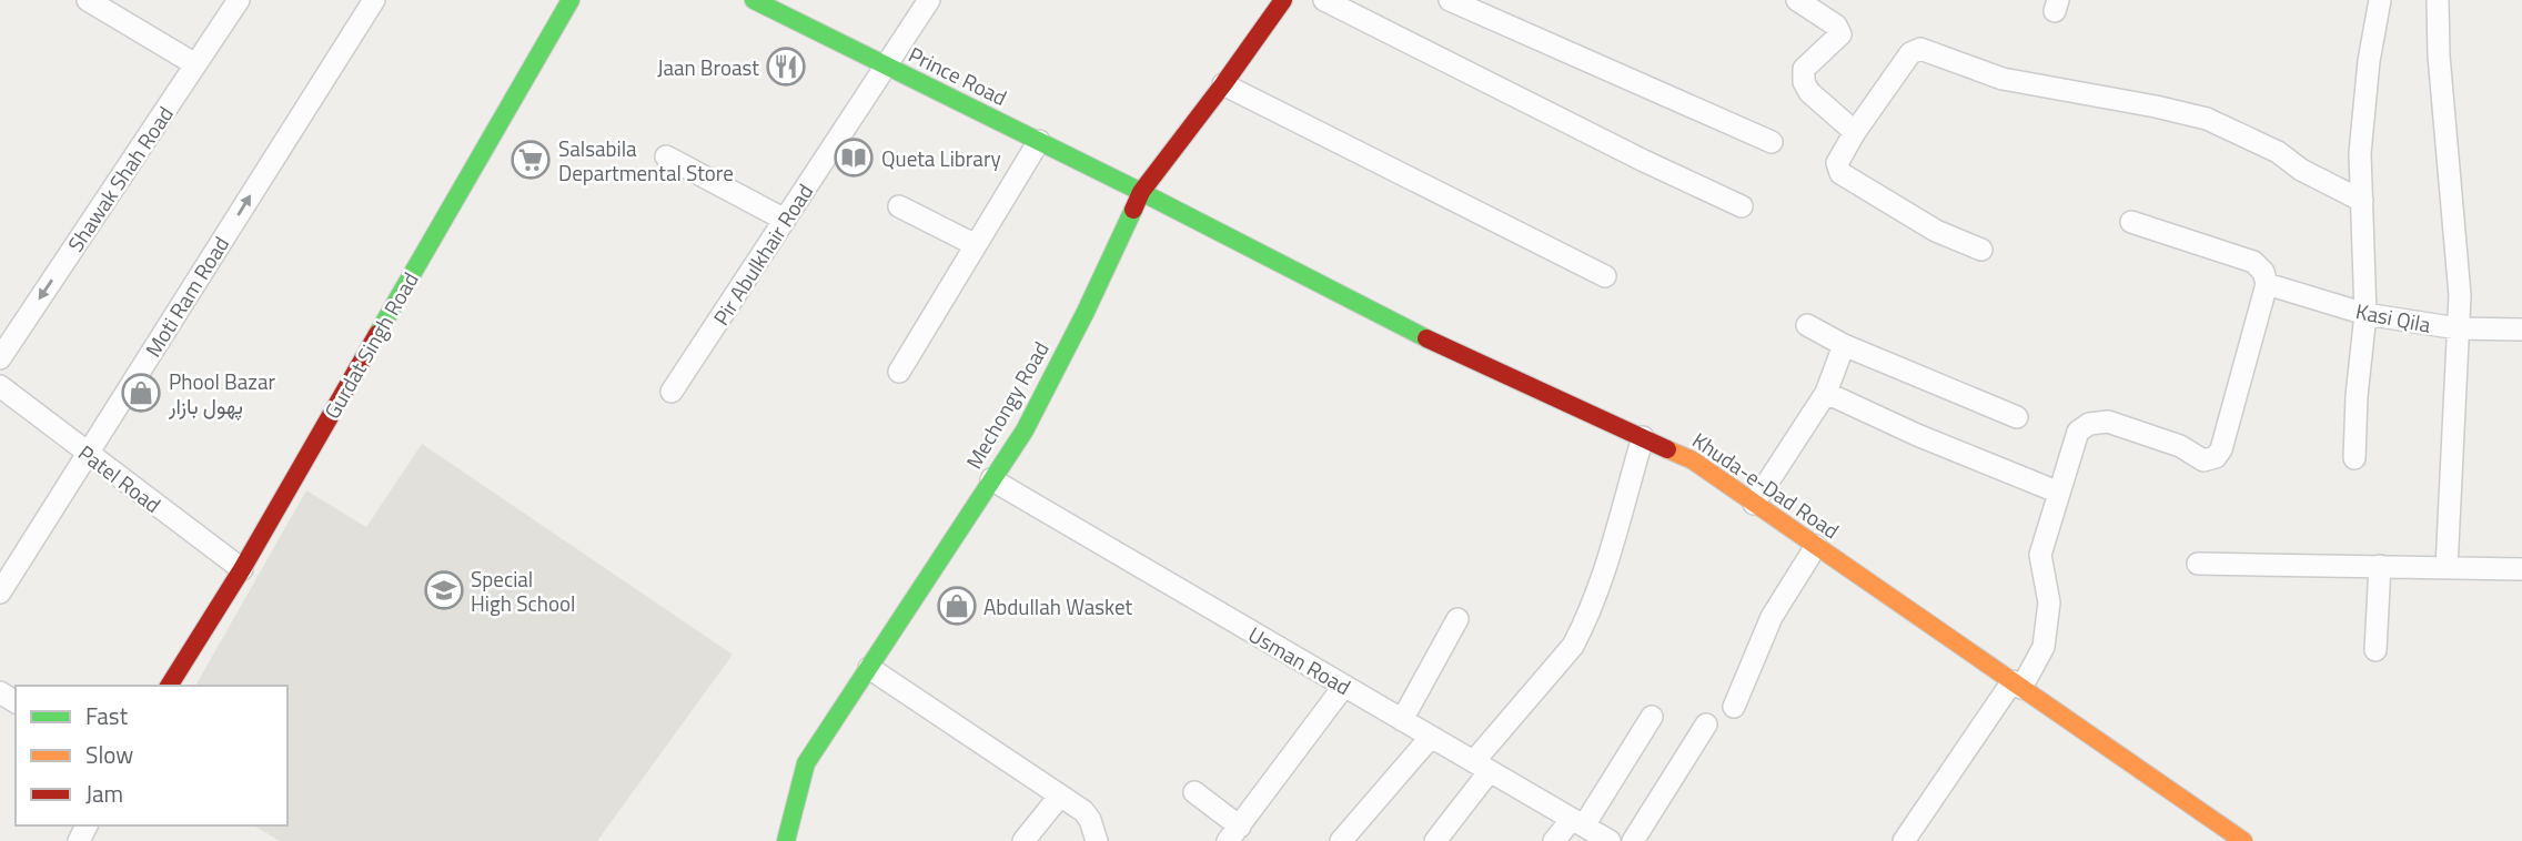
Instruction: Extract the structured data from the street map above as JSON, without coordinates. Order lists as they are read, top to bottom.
{
  "streets": {
    "street": [
      "Prince Road",
      "Shawak Shah Road",
      "Pir Abulkhair Road",
      "Moti Ram Road",
      "Kasi Qila",
      "Gurdat Singh Road",
      "Mechongy Road",
      "Patel Road",
      "Khuda-e-Dad Road",
      "Usman Road"
    ]
  },
  "crossings": [
    ["Prince Road", "Pir Abulkhair Road"],
    ["Prince Road", "Mechongy Road"],
    ["Prince Road", "Khuda-e-Dad Road"],
    ["Moti Ram Road", "Patel Road"],
    ["Gurdat Singh Road", "Patel Road"],
    ["Mechongy Road", "Khuda-e-Dad Road"],
    ["Mechongy Road", "Usman Road"]
  ],
  "one_way": ["Shawak Shah Road", "Moti Ram Road"],
  "places": {
    "restaurant": ["Jaan Broast"],
    "library": ["Queta Library"],
    "supermarket": ["Salsabila Departmental Store"],
    "shop": ["Phool Bazar پھول بازار", "Abdullah Wasket"],
    "school or university": ["Special High School"]
  },
  "legend": ["Fast", "Slow", "Jam"]
}
